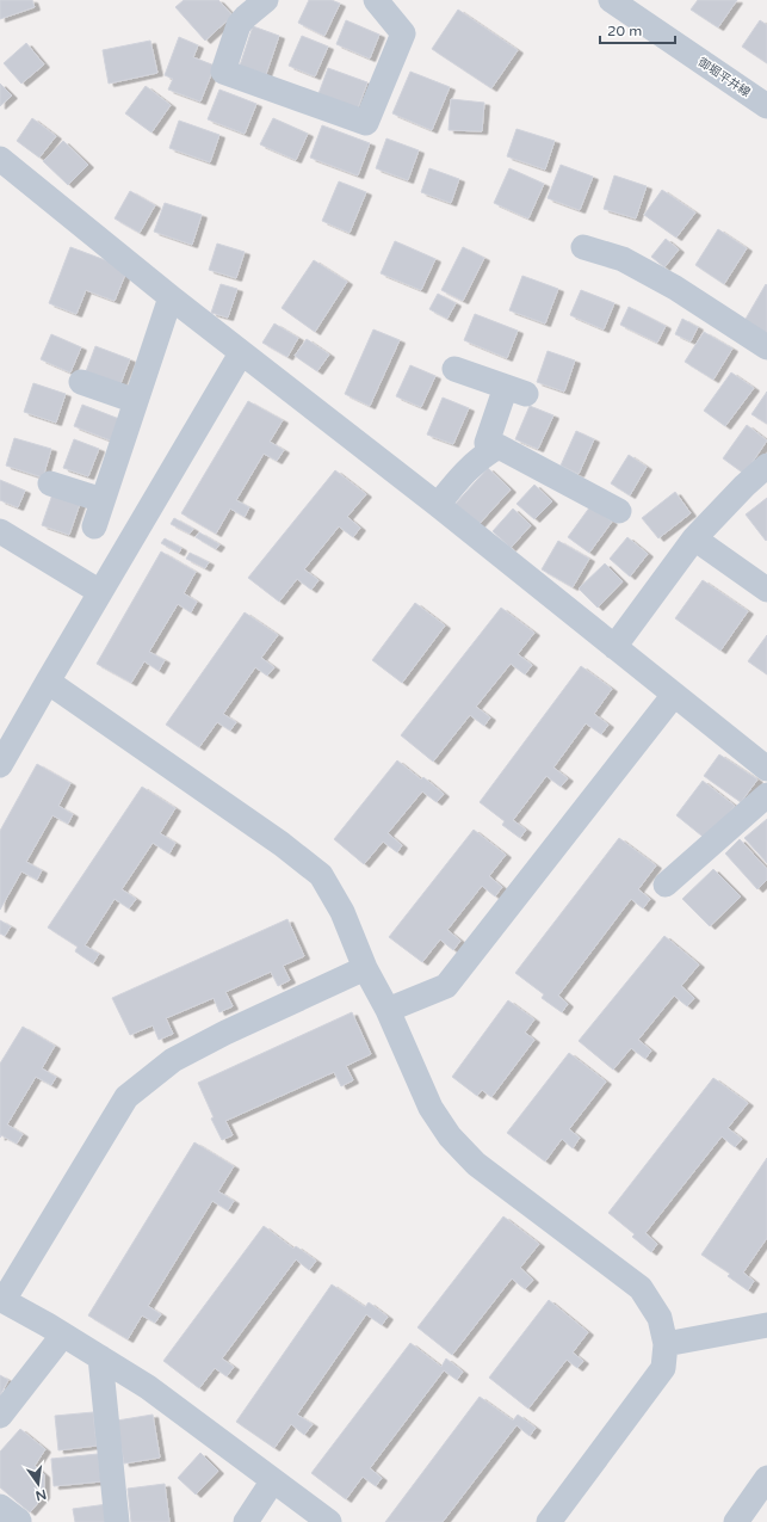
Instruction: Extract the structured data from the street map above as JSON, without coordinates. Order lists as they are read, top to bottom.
{
  "streets": {
    "street": ["御堀平井線"]
  },
  "scale_bar": "20 m",
  "north": "bottom"
}
